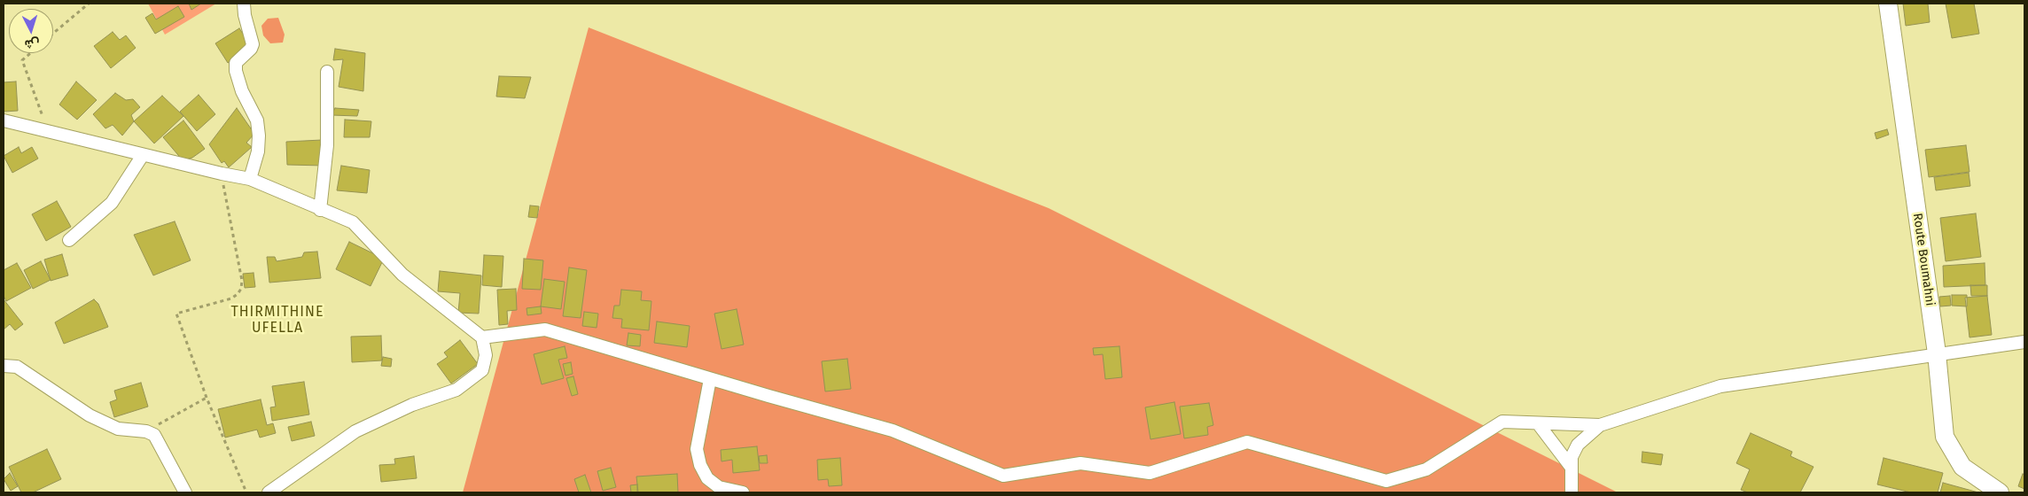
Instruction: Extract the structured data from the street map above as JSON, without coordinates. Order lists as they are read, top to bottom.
{
  "streets": {
    "main road": ["Route Boumahni"]
  },
  "districts": ["THIRMITHINE UFELLA"],
  "north": "bottom"
}
